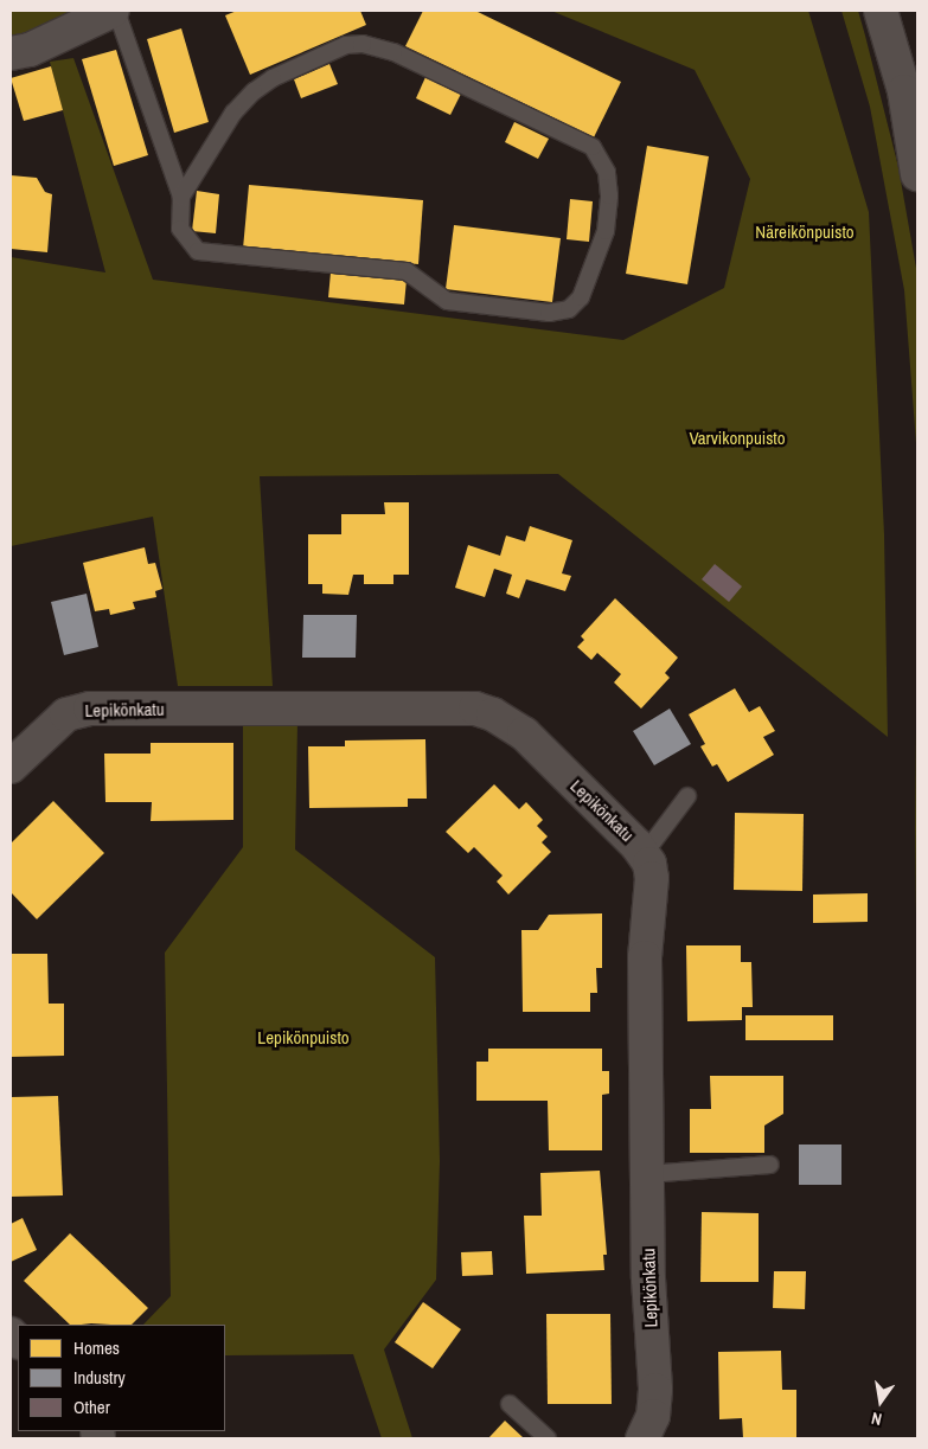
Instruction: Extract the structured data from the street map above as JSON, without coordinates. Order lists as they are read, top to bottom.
{
  "streets": {
    "street": ["Lepikönkatu"]
  },
  "parks": ["Näreikönpuisto", "Varvikonpuisto", "Lepikönpuisto"],
  "legend": ["Homes", "Industry", "Other"],
  "north": "bottom"
}
